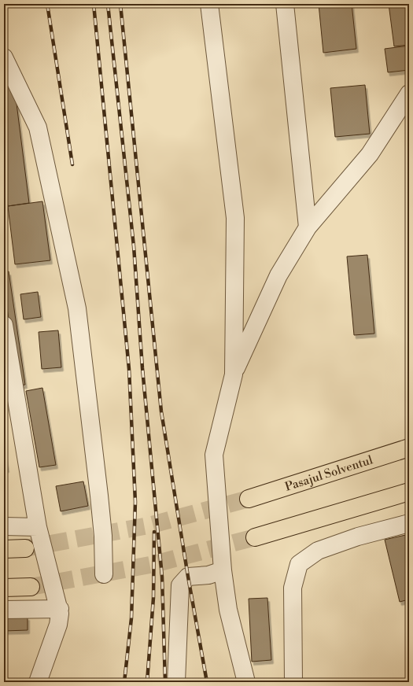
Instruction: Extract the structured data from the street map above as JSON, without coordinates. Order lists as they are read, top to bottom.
{
  "streets": {
    "main road": ["Pasajul Solventul"]
  }
}
